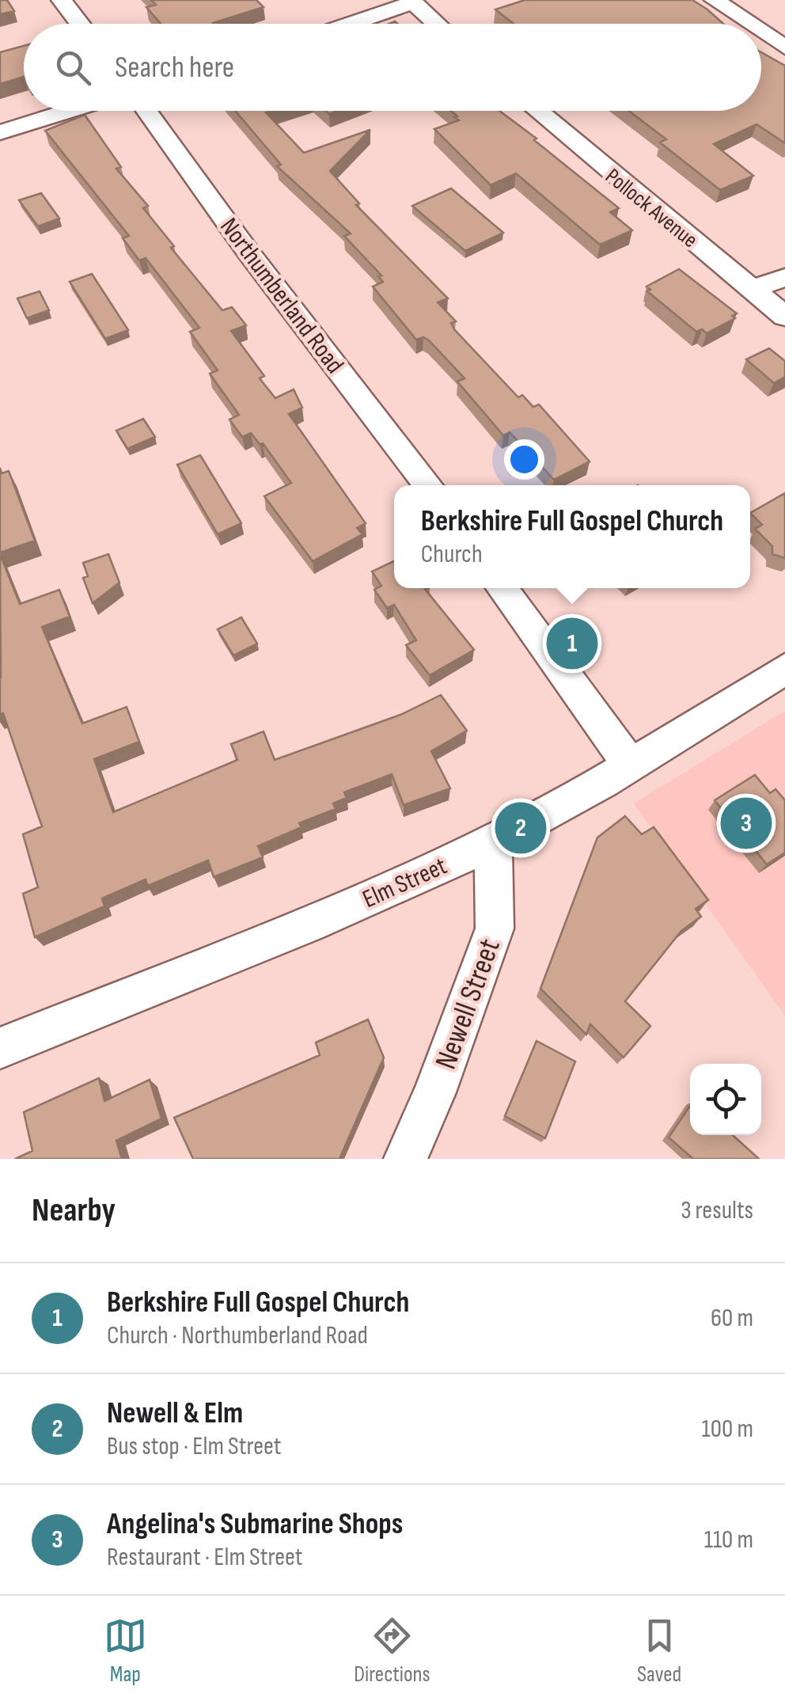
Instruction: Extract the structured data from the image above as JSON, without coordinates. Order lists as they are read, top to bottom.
{
  "streets": {
    "street": [
      "Pollock Avenue",
      "Northumberland Road",
      "Elm Street",
      "Newell Street"
    ]
  },
  "crossings": [
    ["Elm Street", "Newell Street"]
  ],
  "page": {
    "search": "Search here",
    "popup": ["Berkshire Full Gospel Church", "Church"],
    "pins": ["1", "3", "2"],
    "heading": ["Nearby", "3 results"],
    "list": [
      {
        "mark": "1",
        "name": "Berkshire Full Gospel Church",
        "note": "Church · Northumberland Road",
        "value": "60 m"
      },
      {
        "mark": "2",
        "name": "Newell & Elm",
        "note": "Bus stop · Elm Street",
        "value": "100 m"
      },
      {
        "mark": "3",
        "name": "Angelina's Submarine Shops",
        "note": "Restaurant · Elm Street",
        "value": "110 m"
      }
    ],
    "nav": ["Map", "Directions", "Saved"]
  }
}
